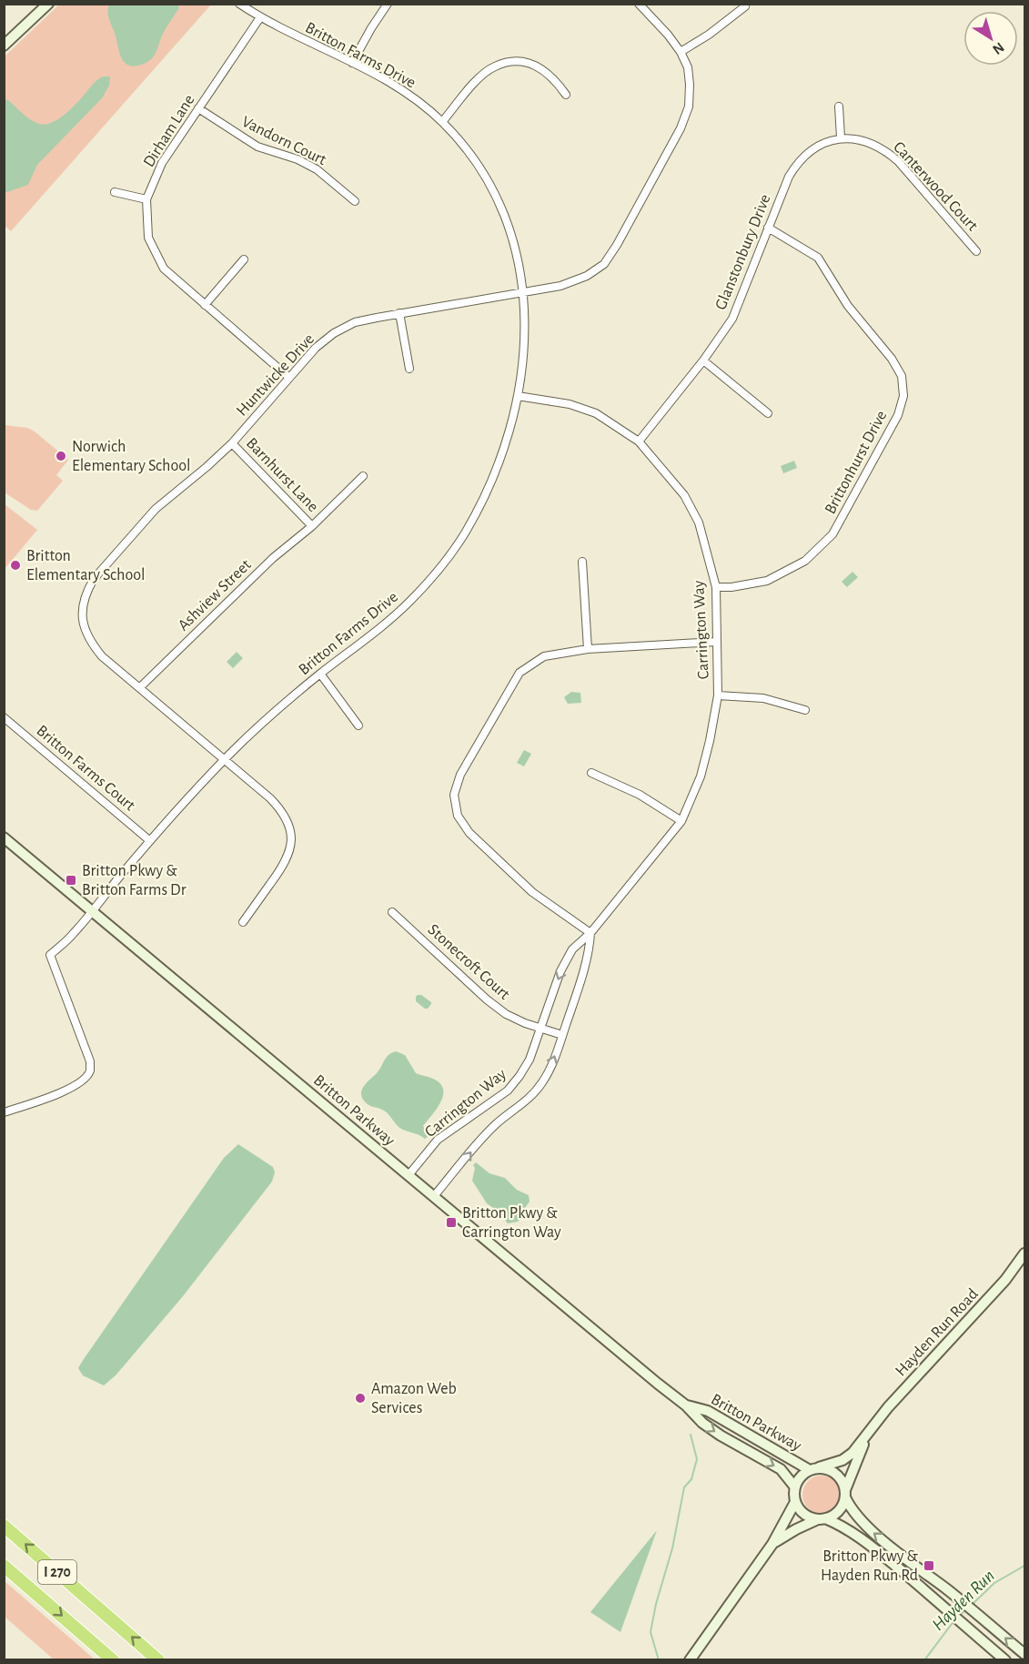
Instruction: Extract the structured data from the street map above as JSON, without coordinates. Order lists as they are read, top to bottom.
{
  "streets": {
    "highway": ["I 270"],
    "main road": ["Britton Parkway", "Hayden Run Road"],
    "street": [
      "Britton Farms Drive",
      "Dirham Lane",
      "Vandorn Court",
      "Canterwood Court",
      "Glanstonbury Drive",
      "Huntwicke Drive",
      "Brittonhurst Drive",
      "Barnhurst Lane",
      "Ashview Street",
      "Carrington Way",
      "Britton Farms Court",
      "Stonecroft Court"
    ]
  },
  "crossings": [
    ["Britton Farms Drive", "Dirham Lane"],
    ["Britton Farms Drive", "Huntwicke Drive"],
    ["Britton Farms Drive", "Carrington Way"],
    ["Britton Farms Drive", "Britton Farms Court"],
    ["Britton Farms Drive", "Britton Parkway"],
    ["Dirham Lane", "Vandorn Court"],
    ["Dirham Lane", "Huntwicke Drive"],
    ["Canterwood Court", "Glanstonbury Drive"],
    ["Glanstonbury Drive", "Brittonhurst Drive"],
    ["Glanstonbury Drive", "Carrington Way"],
    ["Huntwicke Drive", "Barnhurst Lane"],
    ["Huntwicke Drive", "Ashview Street"],
    ["Brittonhurst Drive", "Carrington Way"],
    ["Barnhurst Lane", "Ashview Street"],
    ["Carrington Way", "Stonecroft Court"],
    ["Carrington Way", "Britton Parkway"],
    ["Britton Parkway", "Hayden Run Road"]
  ],
  "water": ["Hayden Run"],
  "places": {
    "other": ["Norwich Elementary School", "Britton Elementary School", "Amazon Web Services"],
    "transit": ["Britton Pkwy & Britton Farms Dr", "Britton Pkwy & Carrington Way", "Britton Pkwy & Hayden Run Rd"]
  },
  "north": "bottom right"
}
